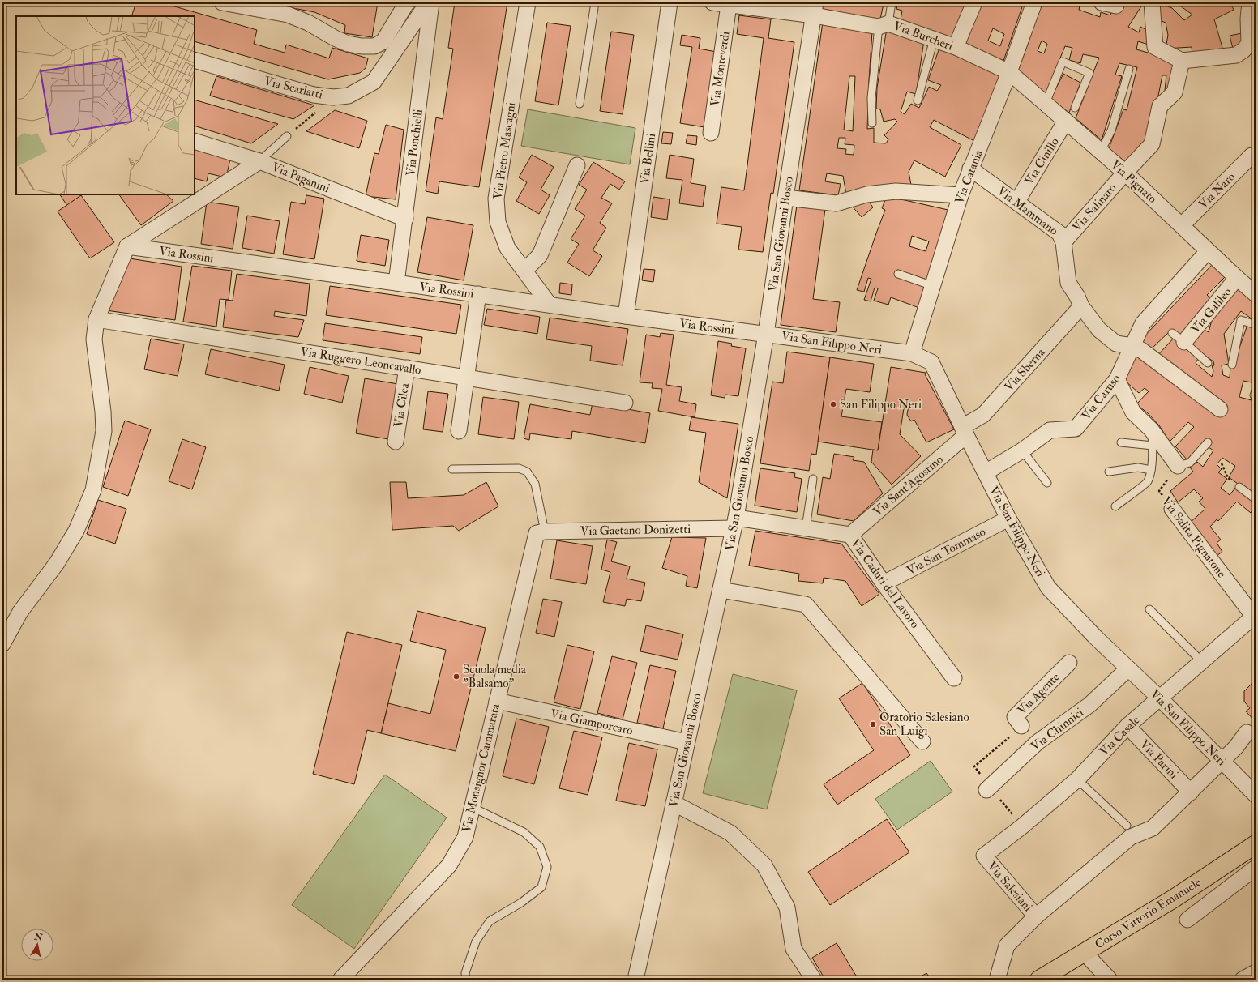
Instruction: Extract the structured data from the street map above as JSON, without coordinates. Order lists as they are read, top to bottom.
{
  "streets": {
    "main road": ["Corso Vittorio Emanuele"],
    "street": [
      "Via Burcheri",
      "Via Monteverdi",
      "Via Scarlatti",
      "Via Ponchielli",
      "Via Pietro Mascagni",
      "Via Bellini",
      "Via Cinillo",
      "Via Catania",
      "Via Paganini",
      "Via Pignato",
      "Via Naro",
      "Via Salinaro",
      "Via Mammano",
      "Via San Giovanni Bosco",
      "Via Rossini",
      "Via Galileo",
      "Via San Filippo Neri",
      "Via Ruggero Leoncavallo",
      "Via Sberna",
      "Via Caruso",
      "Via Cilea",
      "Via Sant'Agostino",
      "Via Gaetano Donizetti",
      "Via Salita Pignatone",
      "Via San Tommaso",
      "Via Caduti del Lavoro",
      "Via Agente",
      "Via Giamporcaro",
      "Via Chinnici",
      "Via Casale",
      "Via Parini",
      "Via Monsignor Cammarata",
      "Via Salesiani"
    ]
  },
  "crossings": [
    ["Via Burcheri", "Via Monteverdi"],
    ["Via Burcheri", "Via Catania"],
    ["Via Burcheri", "Via Pignato"],
    ["Via Burcheri", "Via San Giovanni Bosco"],
    ["Via Ponchielli", "Via Paganini"],
    ["Via Ponchielli", "Via Rossini"],
    ["Via Pietro Mascagni", "Via Rossini"],
    ["Via Bellini", "Via Rossini"],
    ["Via Cinillo", "Via Pignato"],
    ["Via Cinillo", "Via Mammano"],
    ["Via Catania", "Via Pignato"],
    ["Via Catania", "Via Mammano"],
    ["Via Catania", "Via San Filippo Neri"],
    ["Via Pignato", "Via Naro"],
    ["Via Pignato", "Via Salinaro"],
    ["Via Pignato", "Via Galileo"],
    ["Via Pignato", "Via Caruso"],
    ["Via Salinaro", "Via Mammano"],
    ["Via Mammano", "Via Sberna"],
    ["Via Mammano", "Via Caruso"],
    ["Via San Giovanni Bosco", "Via Rossini"],
    ["Via San Giovanni Bosco", "Via San Filippo Neri"],
    ["Via San Giovanni Bosco", "Via Gaetano Donizetti"],
    ["Via San Giovanni Bosco", "Via Caduti del Lavoro"],
    ["Via San Giovanni Bosco", "Via Giamporcaro"],
    ["Via Rossini", "Via San Filippo Neri"],
    ["Via San Filippo Neri", "Via Sberna"],
    ["Via San Filippo Neri", "Via Caruso"],
    ["Via San Filippo Neri", "Via Sant'Agostino"],
    ["Via San Filippo Neri", "Via San Tommaso"],
    ["Via San Filippo Neri", "Via Chinnici"],
    ["Via San Filippo Neri", "Via Casale"],
    ["Via Ruggero Leoncavallo", "Via Cilea"],
    ["Via Sberna", "Via Sant'Agostino"],
    ["Via Sant'Agostino", "Via Caduti del Lavoro"],
    ["Via Gaetano Donizetti", "Via Caduti del Lavoro"],
    ["Via Gaetano Donizetti", "Via Monsignor Cammarata"],
    ["Via Salita Pignatone", "Via Casale"],
    ["Via San Tommaso", "Via Caduti del Lavoro"],
    ["Via Giamporcaro", "Via Monsignor Cammarata"],
    ["Via Casale", "Via Parini"],
    ["Via Casale", "Via Salesiani"]
  ],
  "places": ["San Filippo Neri", "Scuola media \"Balsamo\"", "Oratorio Salesiano San Luigi"],
  "north": "top"
}
